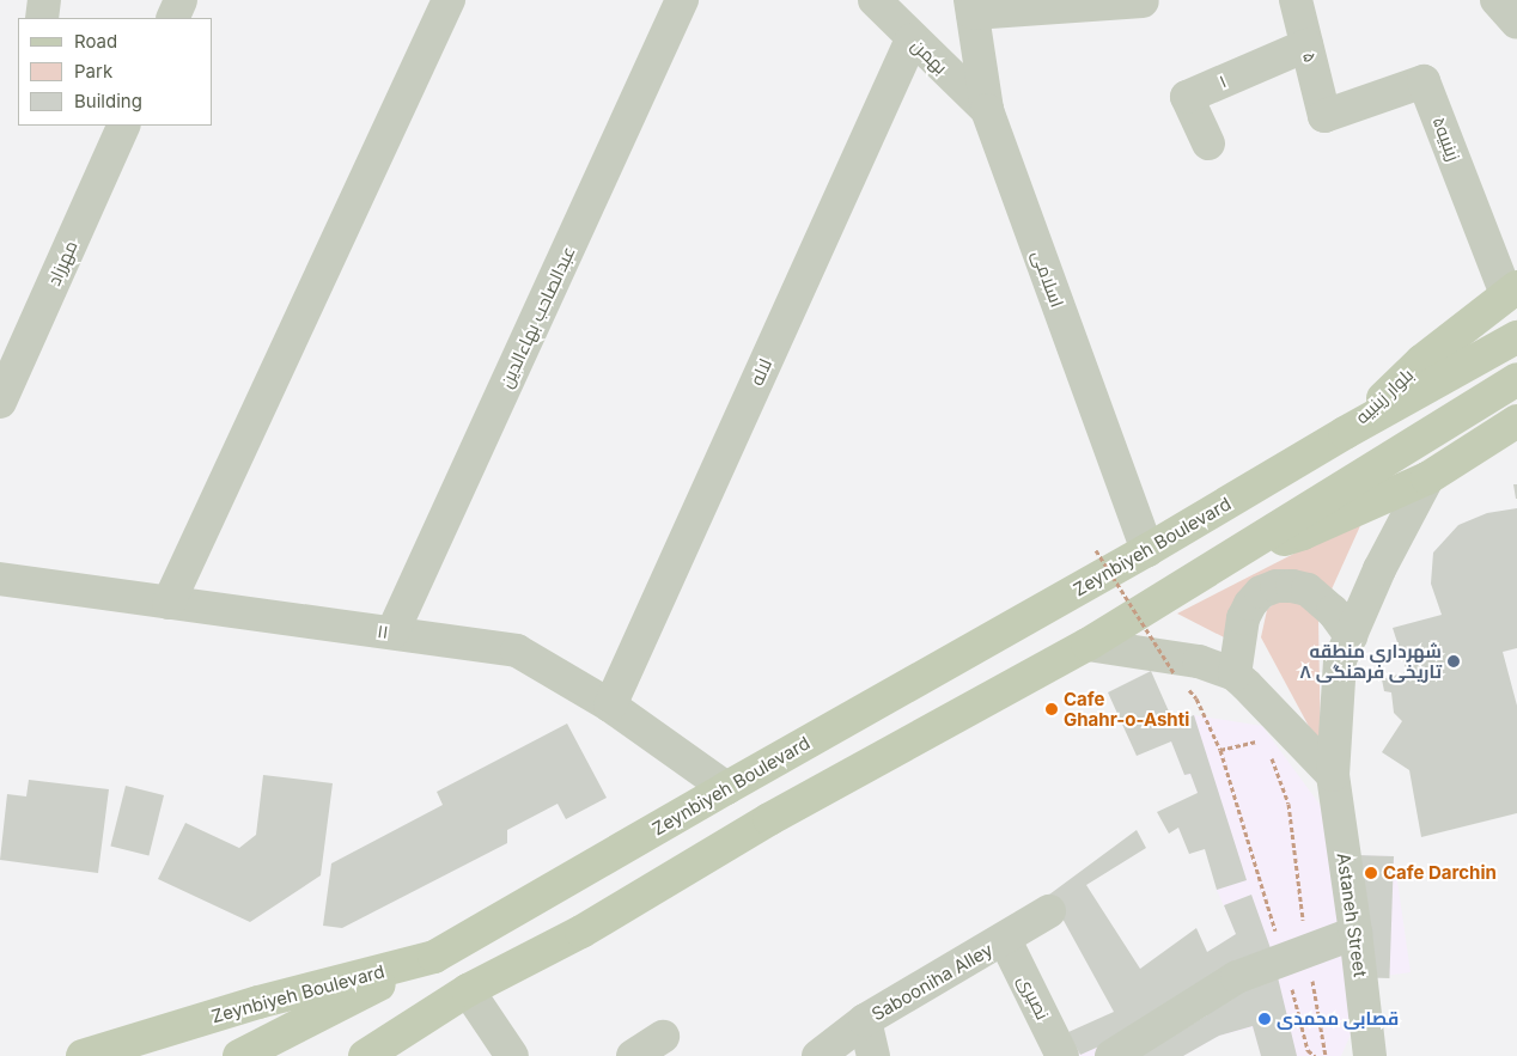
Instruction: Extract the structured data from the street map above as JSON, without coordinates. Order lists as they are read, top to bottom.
{
  "streets": {
    "main road": ["بلوار زینبیه", "Zeynbiyeh Boulevard"],
    "street": [
      "بهمن",
      "۵",
      "۱",
      "زینبیه۵",
      "مهرزاد",
      "اسلامی",
      "عبدالصاحب بهاءالدین",
      "لاله",
      "۱۱",
      "Astaneh Street",
      "Sabooniha Alley",
      "نصیری"
    ]
  },
  "crossings": [
    ["بهمن", "اسلامی"],
    ["بهمن", "لاله"],
    ["۵", "۱"],
    ["۵", "زینبیه۵"],
    ["زینبیه۵", "بلوار زینبیه"],
    ["اسلامی", "Zeynbiyeh Boulevard"],
    ["عبدالصاحب بهاءالدین", "۱۱"],
    ["لاله", "۱۱"],
    ["بلوار زینبیه", "Zeynbiyeh Boulevard"],
    ["Zeynbiyeh Boulevard", "۱۱"],
    ["Sabooniha Alley", "نصیری"]
  ],
  "places": [
    "شهرداری منطقه تاریخی فرهنگی ۸",
    "Cafe Ghahr-o-Ashti",
    "Cafe Darchin",
    "قصابی محمدی"
  ],
  "legend": ["Road", "Park", "Building"]
}
